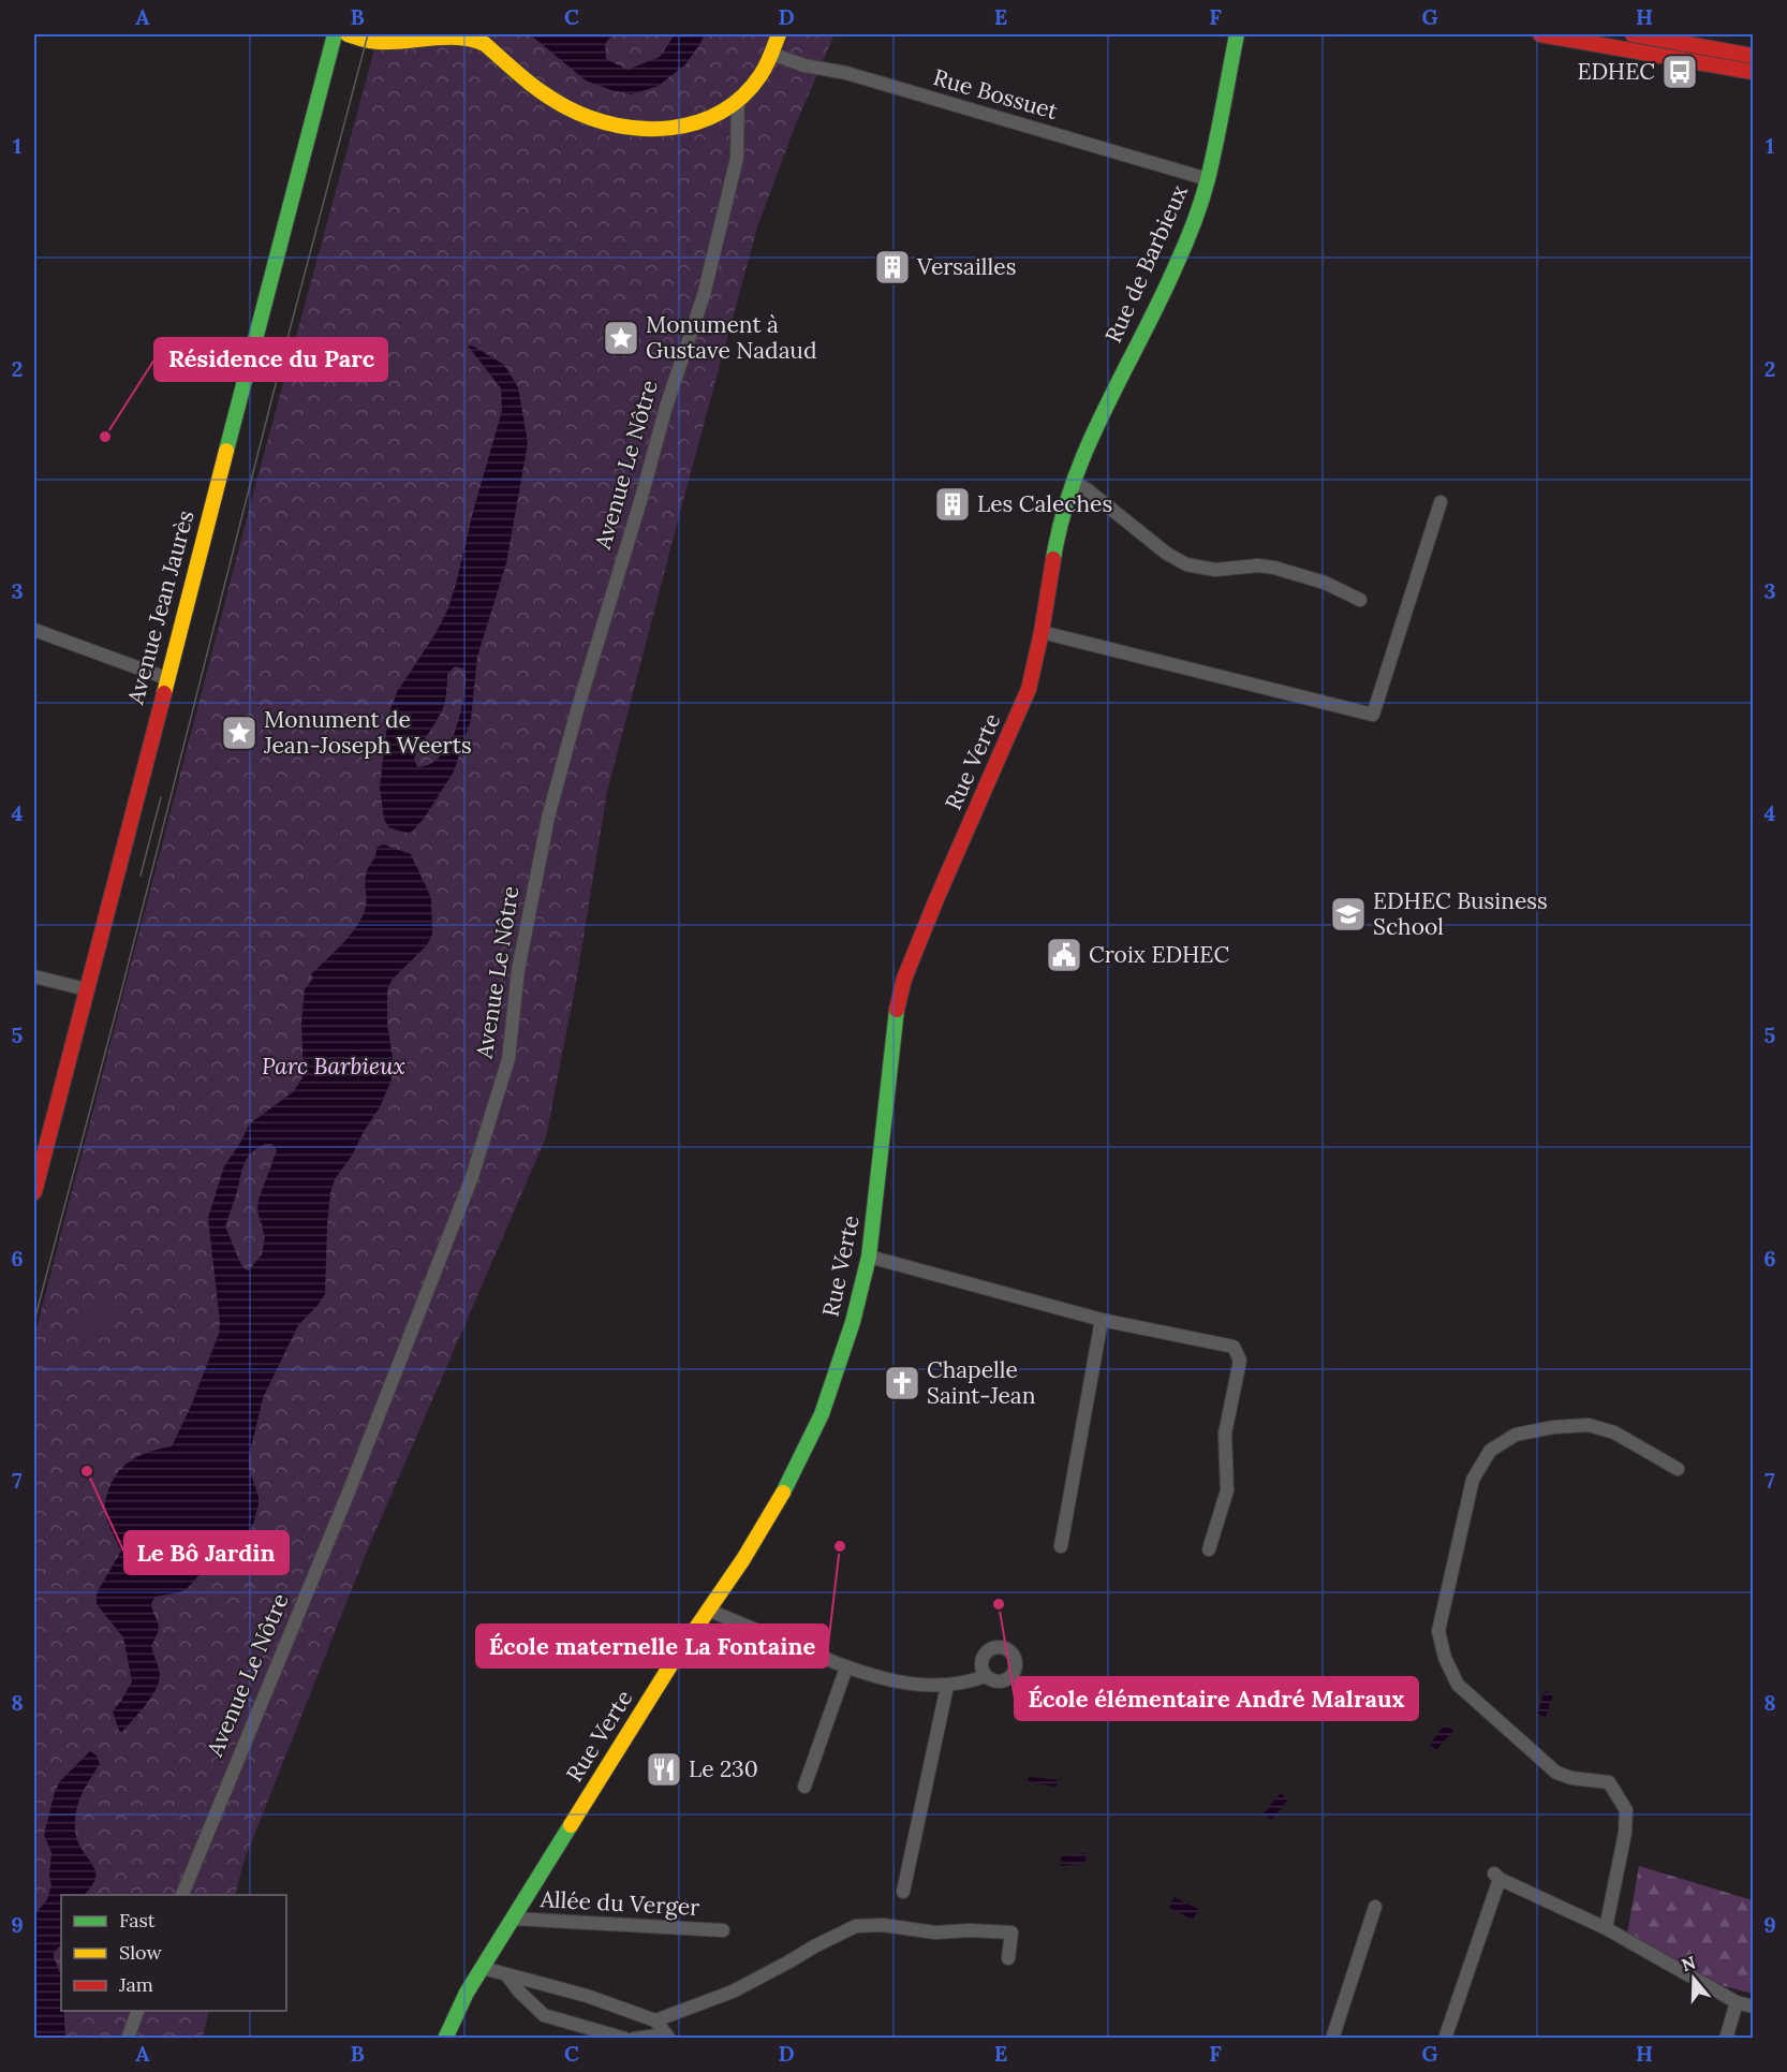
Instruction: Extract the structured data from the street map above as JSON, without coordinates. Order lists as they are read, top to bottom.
{
  "streets": {
    "street": [
      "Rue Bossuet",
      "Rue de Barbieux",
      "Avenue Le Nôtre",
      "Avenue Jean Jaurès",
      "Rue Verte",
      "Allée du Verger"
    ]
  },
  "crossings": [
    ["Rue Bossuet", "Rue de Barbieux"],
    ["Rue de Barbieux", "Rue Verte"],
    ["Rue Verte", "Allée du Verger"]
  ],
  "parks": ["Parc Barbieux"],
  "places": {
    "bus stop": ["EDHEC"],
    "building": ["Versailles", "Les Caleches"],
    "place": ["Monument à Gustave Nadaud", "Monument de Jean-Joseph Weerts"],
    "other": [
      "Résidence du Parc",
      "Le Bô Jardin",
      "École maternelle La Fontaine",
      "École élémentaire André Malraux"
    ],
    "school or university": ["EDHEC Business School"],
    "public building": ["Croix EDHEC"],
    "church": ["Chapelle Saint-Jean"],
    "restaurant": ["Le 230"]
  },
  "legend": ["Fast", "Slow", "Jam"],
  "north": "top",
  "grid": {
    "columns": [
      "A",
      "B",
      "C",
      "D",
      "E",
      "F",
      "G",
      "H"
    ],
    "rows": [
      "1",
      "2",
      "3",
      "4",
      "5",
      "6",
      "7",
      "8",
      "9"
    ]
  }
}
